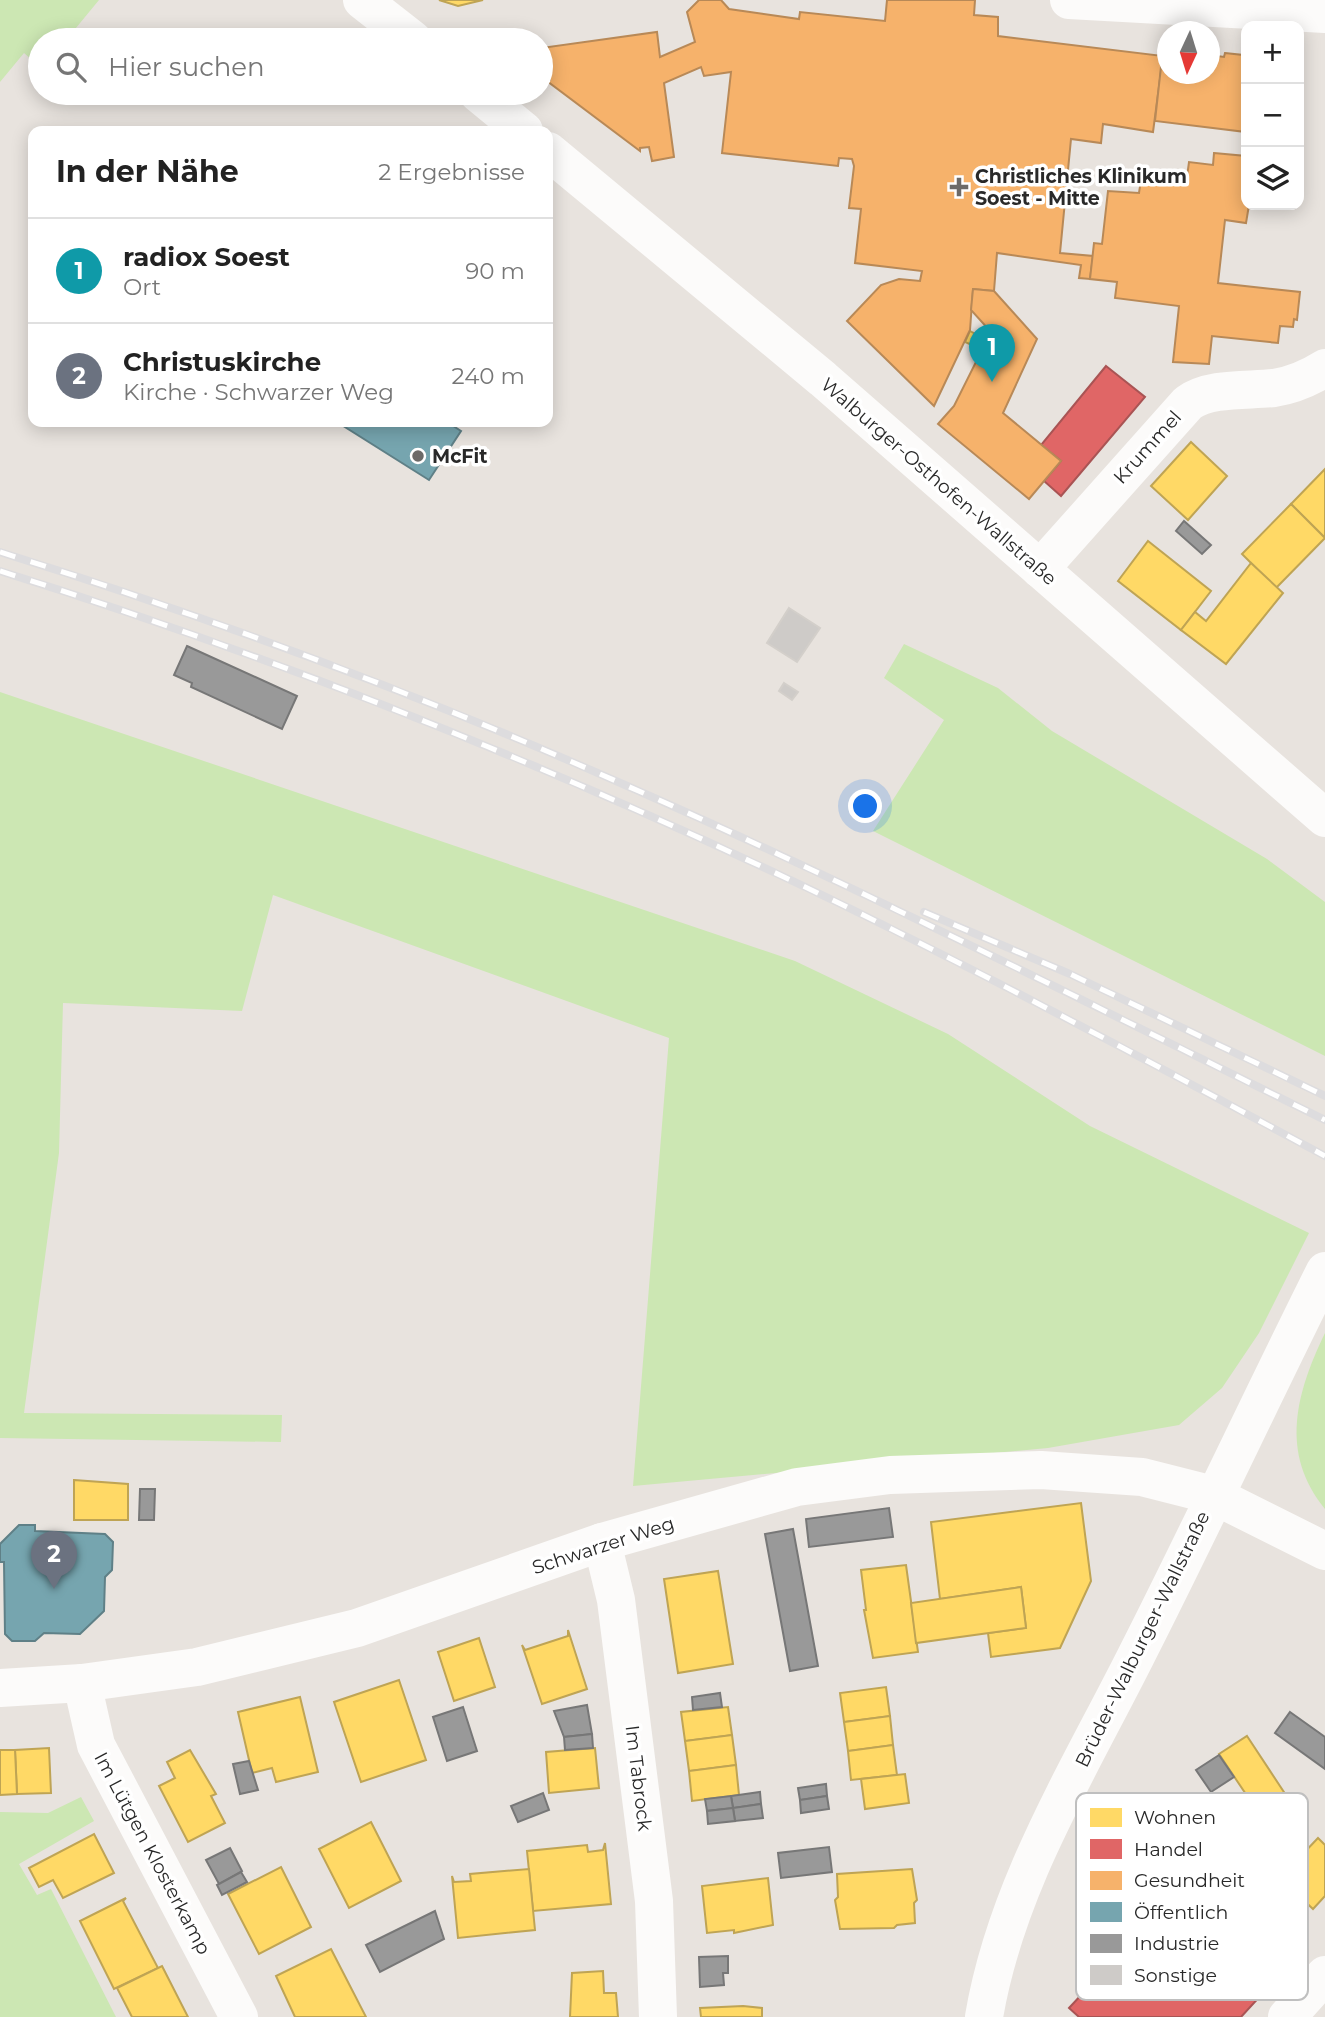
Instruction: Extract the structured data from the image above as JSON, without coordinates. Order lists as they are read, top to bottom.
{
  "streets": {
    "street": [
      "Krummel",
      "Walburger-Osthofen-Wallstraße",
      "Schwarzer Weg",
      "Brüder-Walburger-Wallstraße",
      "Im Tabrock",
      "Im Lütgen Klosterkamp"
    ]
  },
  "crossings": [
    ["Krummel", "Walburger-Osthofen-Wallstraße"],
    ["Schwarzer Weg", "Brüder-Walburger-Wallstraße"],
    ["Schwarzer Weg", "Im Tabrock"],
    ["Schwarzer Weg", "Im Lütgen Klosterkamp"]
  ],
  "places": {
    "health": ["Christliches Klinikum Soest - Mitte"],
    "other": ["McFit"]
  },
  "legend": [
    "Wohnen",
    "Handel",
    "Gesundheit",
    "Öffentlich",
    "Industrie",
    "Sonstige"
  ],
  "north": "bottom",
  "page": {
    "map_buttons": ["+", "−"],
    "search": "Hier suchen",
    "heading": ["In der Nähe", "2 Ergebnisse"],
    "list": [
      {
        "mark": "1",
        "name": "radiox Soest",
        "note": "Ort",
        "value": "90 m"
      },
      {
        "mark": "2",
        "name": "Christuskirche",
        "note": "Kirche · Schwarzer Weg",
        "value": "240 m"
      }
    ],
    "pins": ["1", "2"]
  }
}
